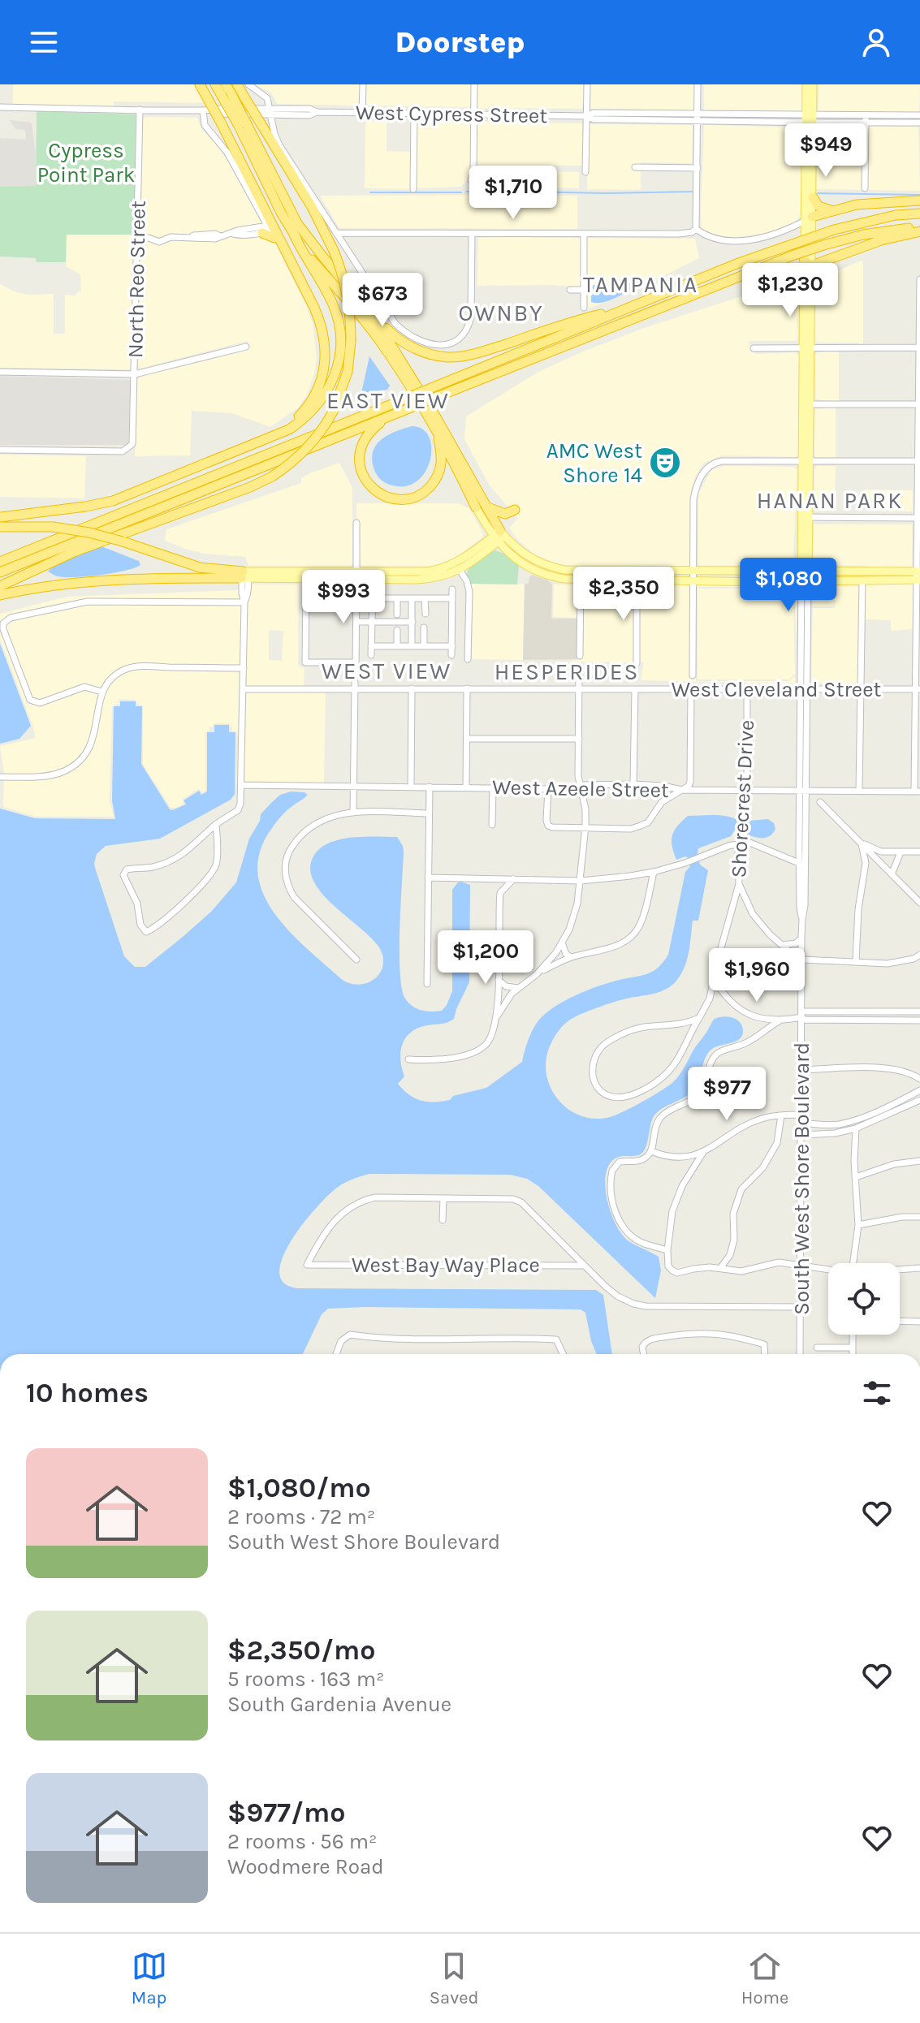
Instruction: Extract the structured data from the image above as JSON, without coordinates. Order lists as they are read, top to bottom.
{
  "streets": {
    "street": [
      "West Cypress Street",
      "North Reo Street",
      "West Cleveland Street",
      "West Azeele Street",
      "Shorecrest Drive",
      "South West Shore Boulevard",
      "West Bay Way Place"
    ]
  },
  "crossings": [
    ["West Cypress Street", "North Reo Street"],
    ["West Cleveland Street", "Shorecrest Drive"],
    ["West Cleveland Street", "South West Shore Boulevard"],
    ["West Azeele Street", "Shorecrest Drive"],
    ["West Azeele Street", "South West Shore Boulevard"]
  ],
  "districts": [
    "TAMPANIA",
    "OWNBY",
    "EAST VIEW",
    "HANAN PARK",
    "WEST VIEW",
    "HESPERIDES"
  ],
  "parks": ["Cypress Point Park"],
  "places": {
    "theatre": ["AMC West Shore 14"]
  },
  "page": {
    "header": "Doorstep",
    "price": [
      "$949",
      "$1,710",
      "$1,230",
      "$673",
      "$1,080",
      "$2,350",
      "$993",
      "$1,200",
      "$1,960",
      "$977"
    ],
    "heading": "10 homes",
    "list": [
      {
        "name": "$1,080/mo",
        "note": "2 rooms · 72 m² · South West Shore Boulevard"
      },
      {
        "name": "$2,350/mo",
        "note": "5 rooms · 163 m² · South Gardenia Avenue"
      },
      {
        "name": "$977/mo",
        "note": "2 rooms · 56 m² · Woodmere Road"
      }
    ],
    "tabs": ["Map", "Saved", "Home"]
  }
}
